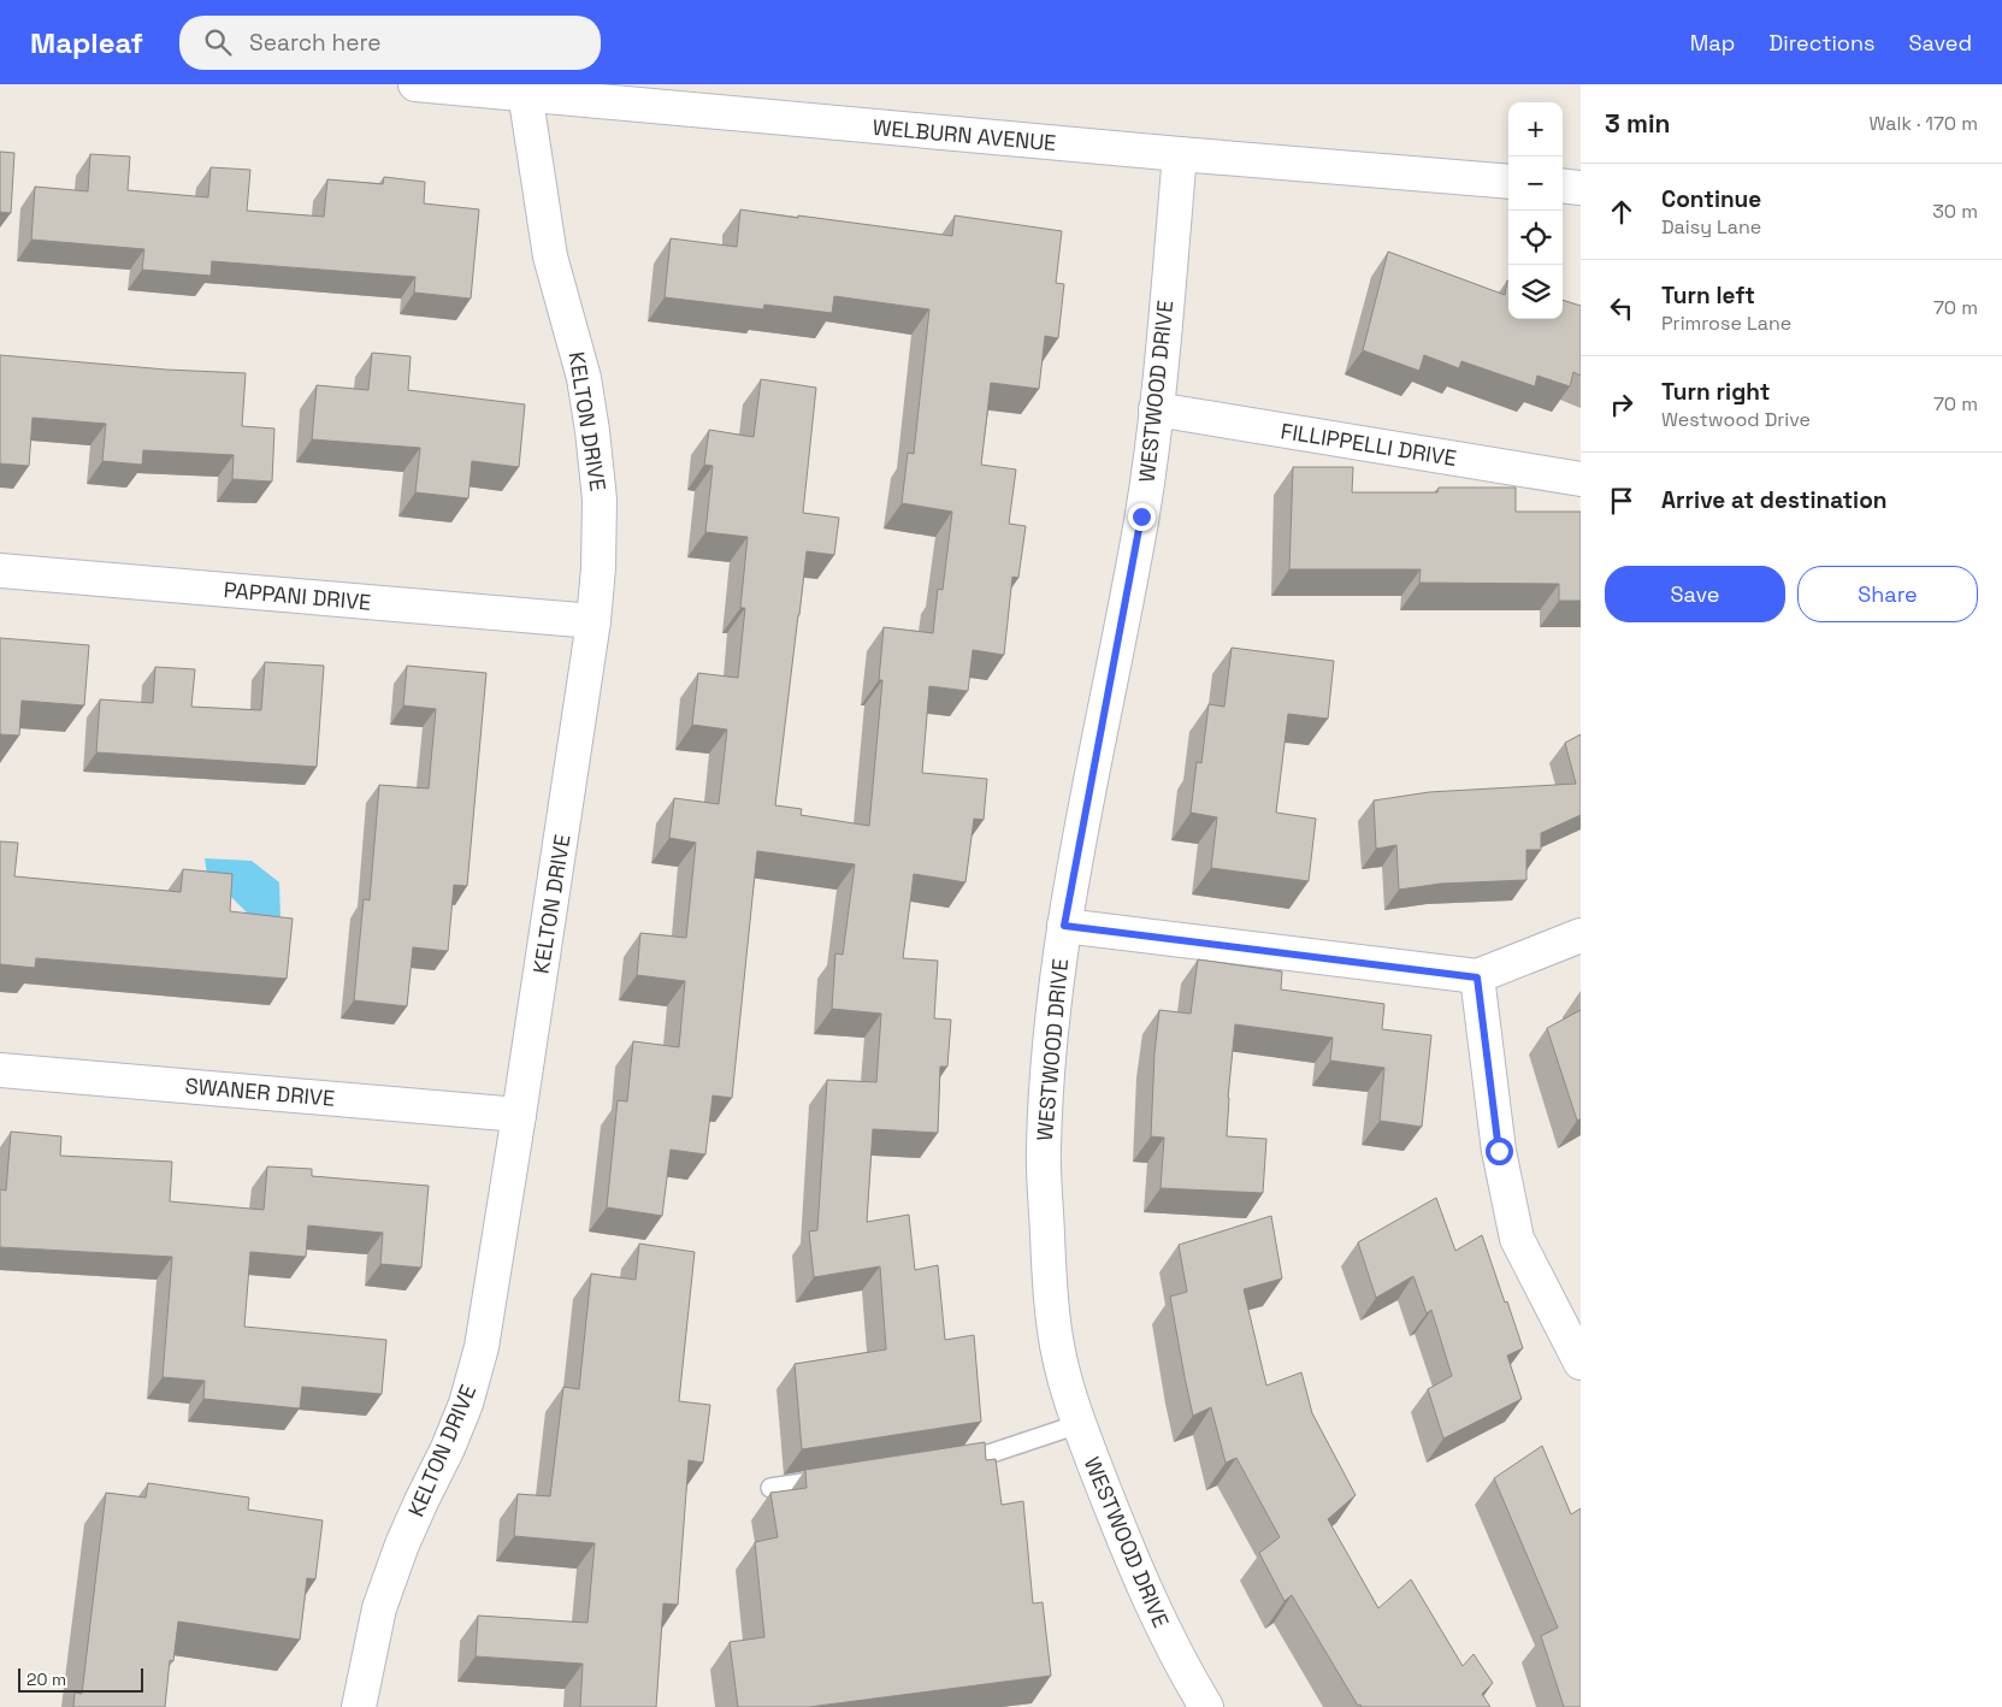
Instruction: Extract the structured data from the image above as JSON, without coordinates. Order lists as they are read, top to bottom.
{
  "streets": {
    "street": [
      "WELBURN AVENUE",
      "WESTWOOD DRIVE",
      "KELTON DRIVE",
      "FILLIPPELLI DRIVE",
      "PAPPANI DRIVE",
      "SWANER DRIVE"
    ]
  },
  "crossings": [
    ["WELBURN AVENUE", "WESTWOOD DRIVE"],
    ["WELBURN AVENUE", "KELTON DRIVE"],
    ["WESTWOOD DRIVE", "FILLIPPELLI DRIVE"],
    ["KELTON DRIVE", "PAPPANI DRIVE"],
    ["KELTON DRIVE", "SWANER DRIVE"]
  ],
  "scale_bar": "20 m",
  "page": {
    "header": "Mapleaf",
    "search": "Search here",
    "nav": ["Map", "Directions", "Saved"],
    "heading": ["3 min", "Walk · 170 m"],
    "map_buttons": ["+", "−"],
    "list": [
      ["Continue", "Daisy Lane", "30 m"],
      ["Turn left", "Primrose Lane", "70 m"],
      ["Turn right", "Westwood Drive", "70 m"],
      "Arrive at destination"
    ],
    "buttons": ["Save", "Share"],
    "scale": "20 m"
  }
}
